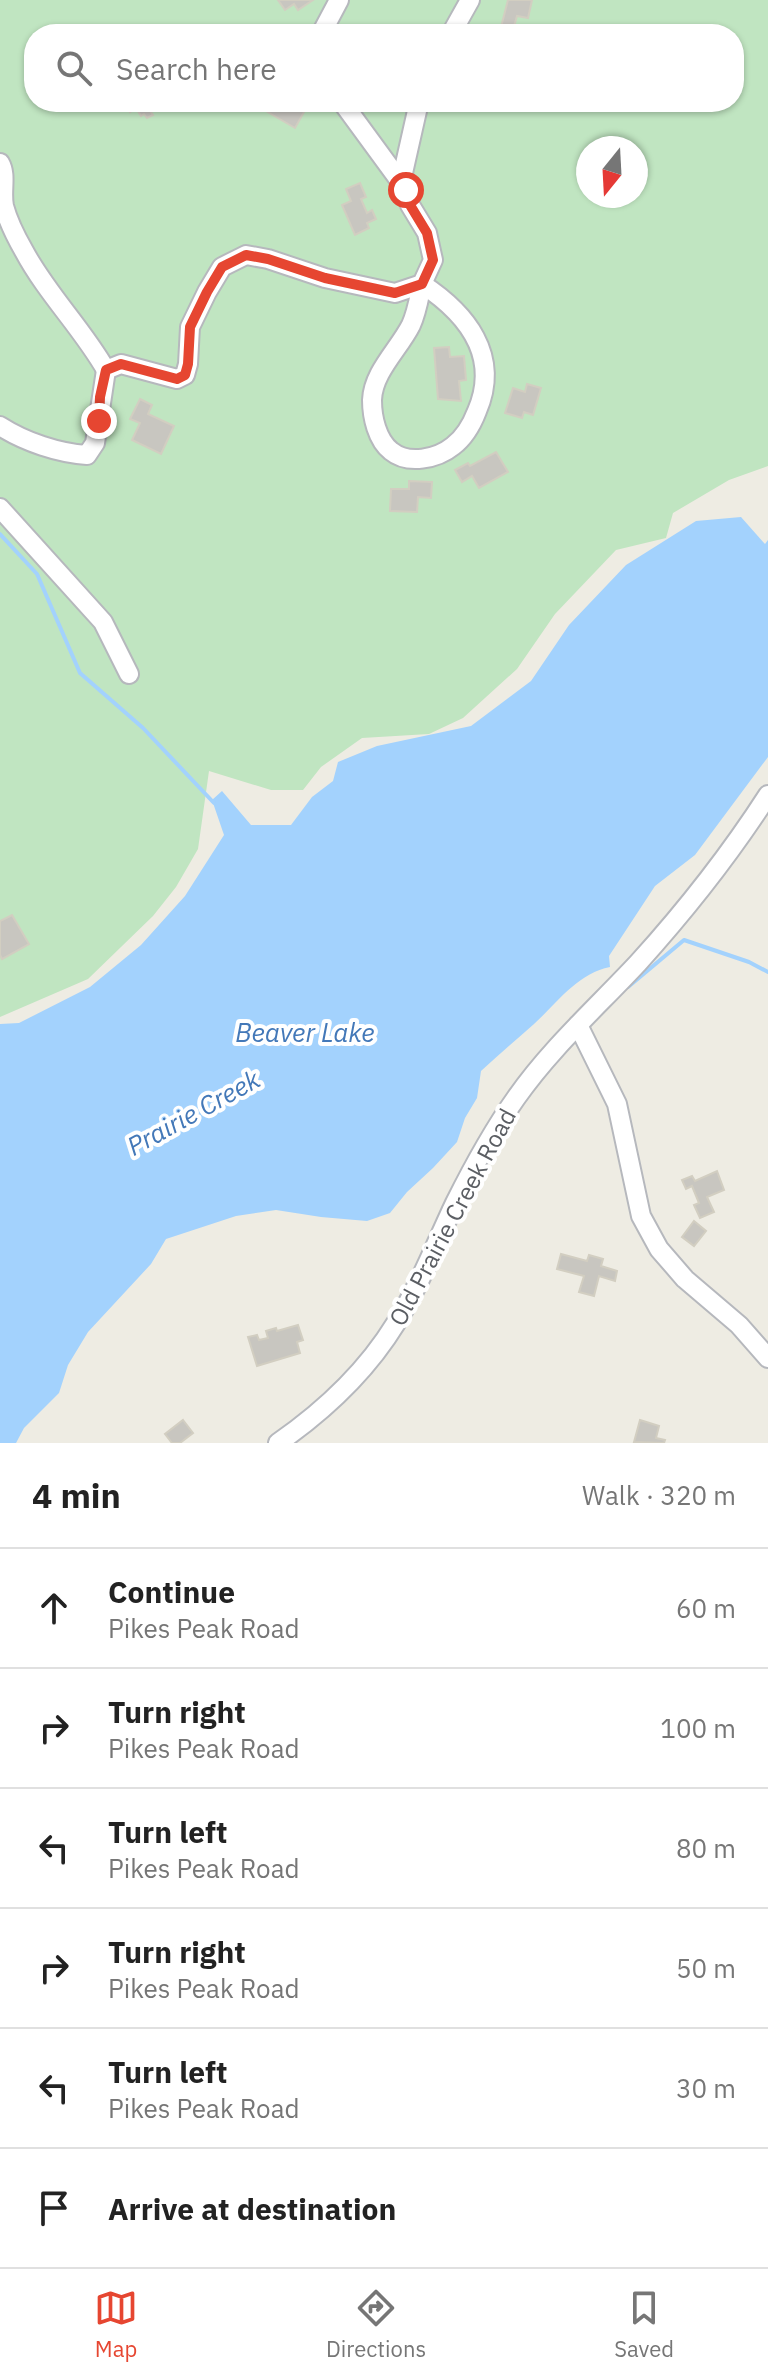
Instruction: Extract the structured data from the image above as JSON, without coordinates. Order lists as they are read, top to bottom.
{
  "streets": {
    "street": ["Old Prairie Creek Road"]
  },
  "water": ["Beaver Lake", "Prairie Creek"],
  "north": "bottom",
  "page": {
    "search": "Search here",
    "heading": ["4 min", "Walk · 320 m"],
    "list": [
      ["Continue", "Pikes Peak Road", "60 m"],
      ["Turn right", "Pikes Peak Road", "100 m"],
      ["Turn left", "Pikes Peak Road", "80 m"],
      ["Turn right", "Pikes Peak Road", "50 m"],
      ["Turn left", "Pikes Peak Road", "30 m"],
      "Arrive at destination"
    ],
    "nav": ["Map", "Directions", "Saved"]
  }
}
